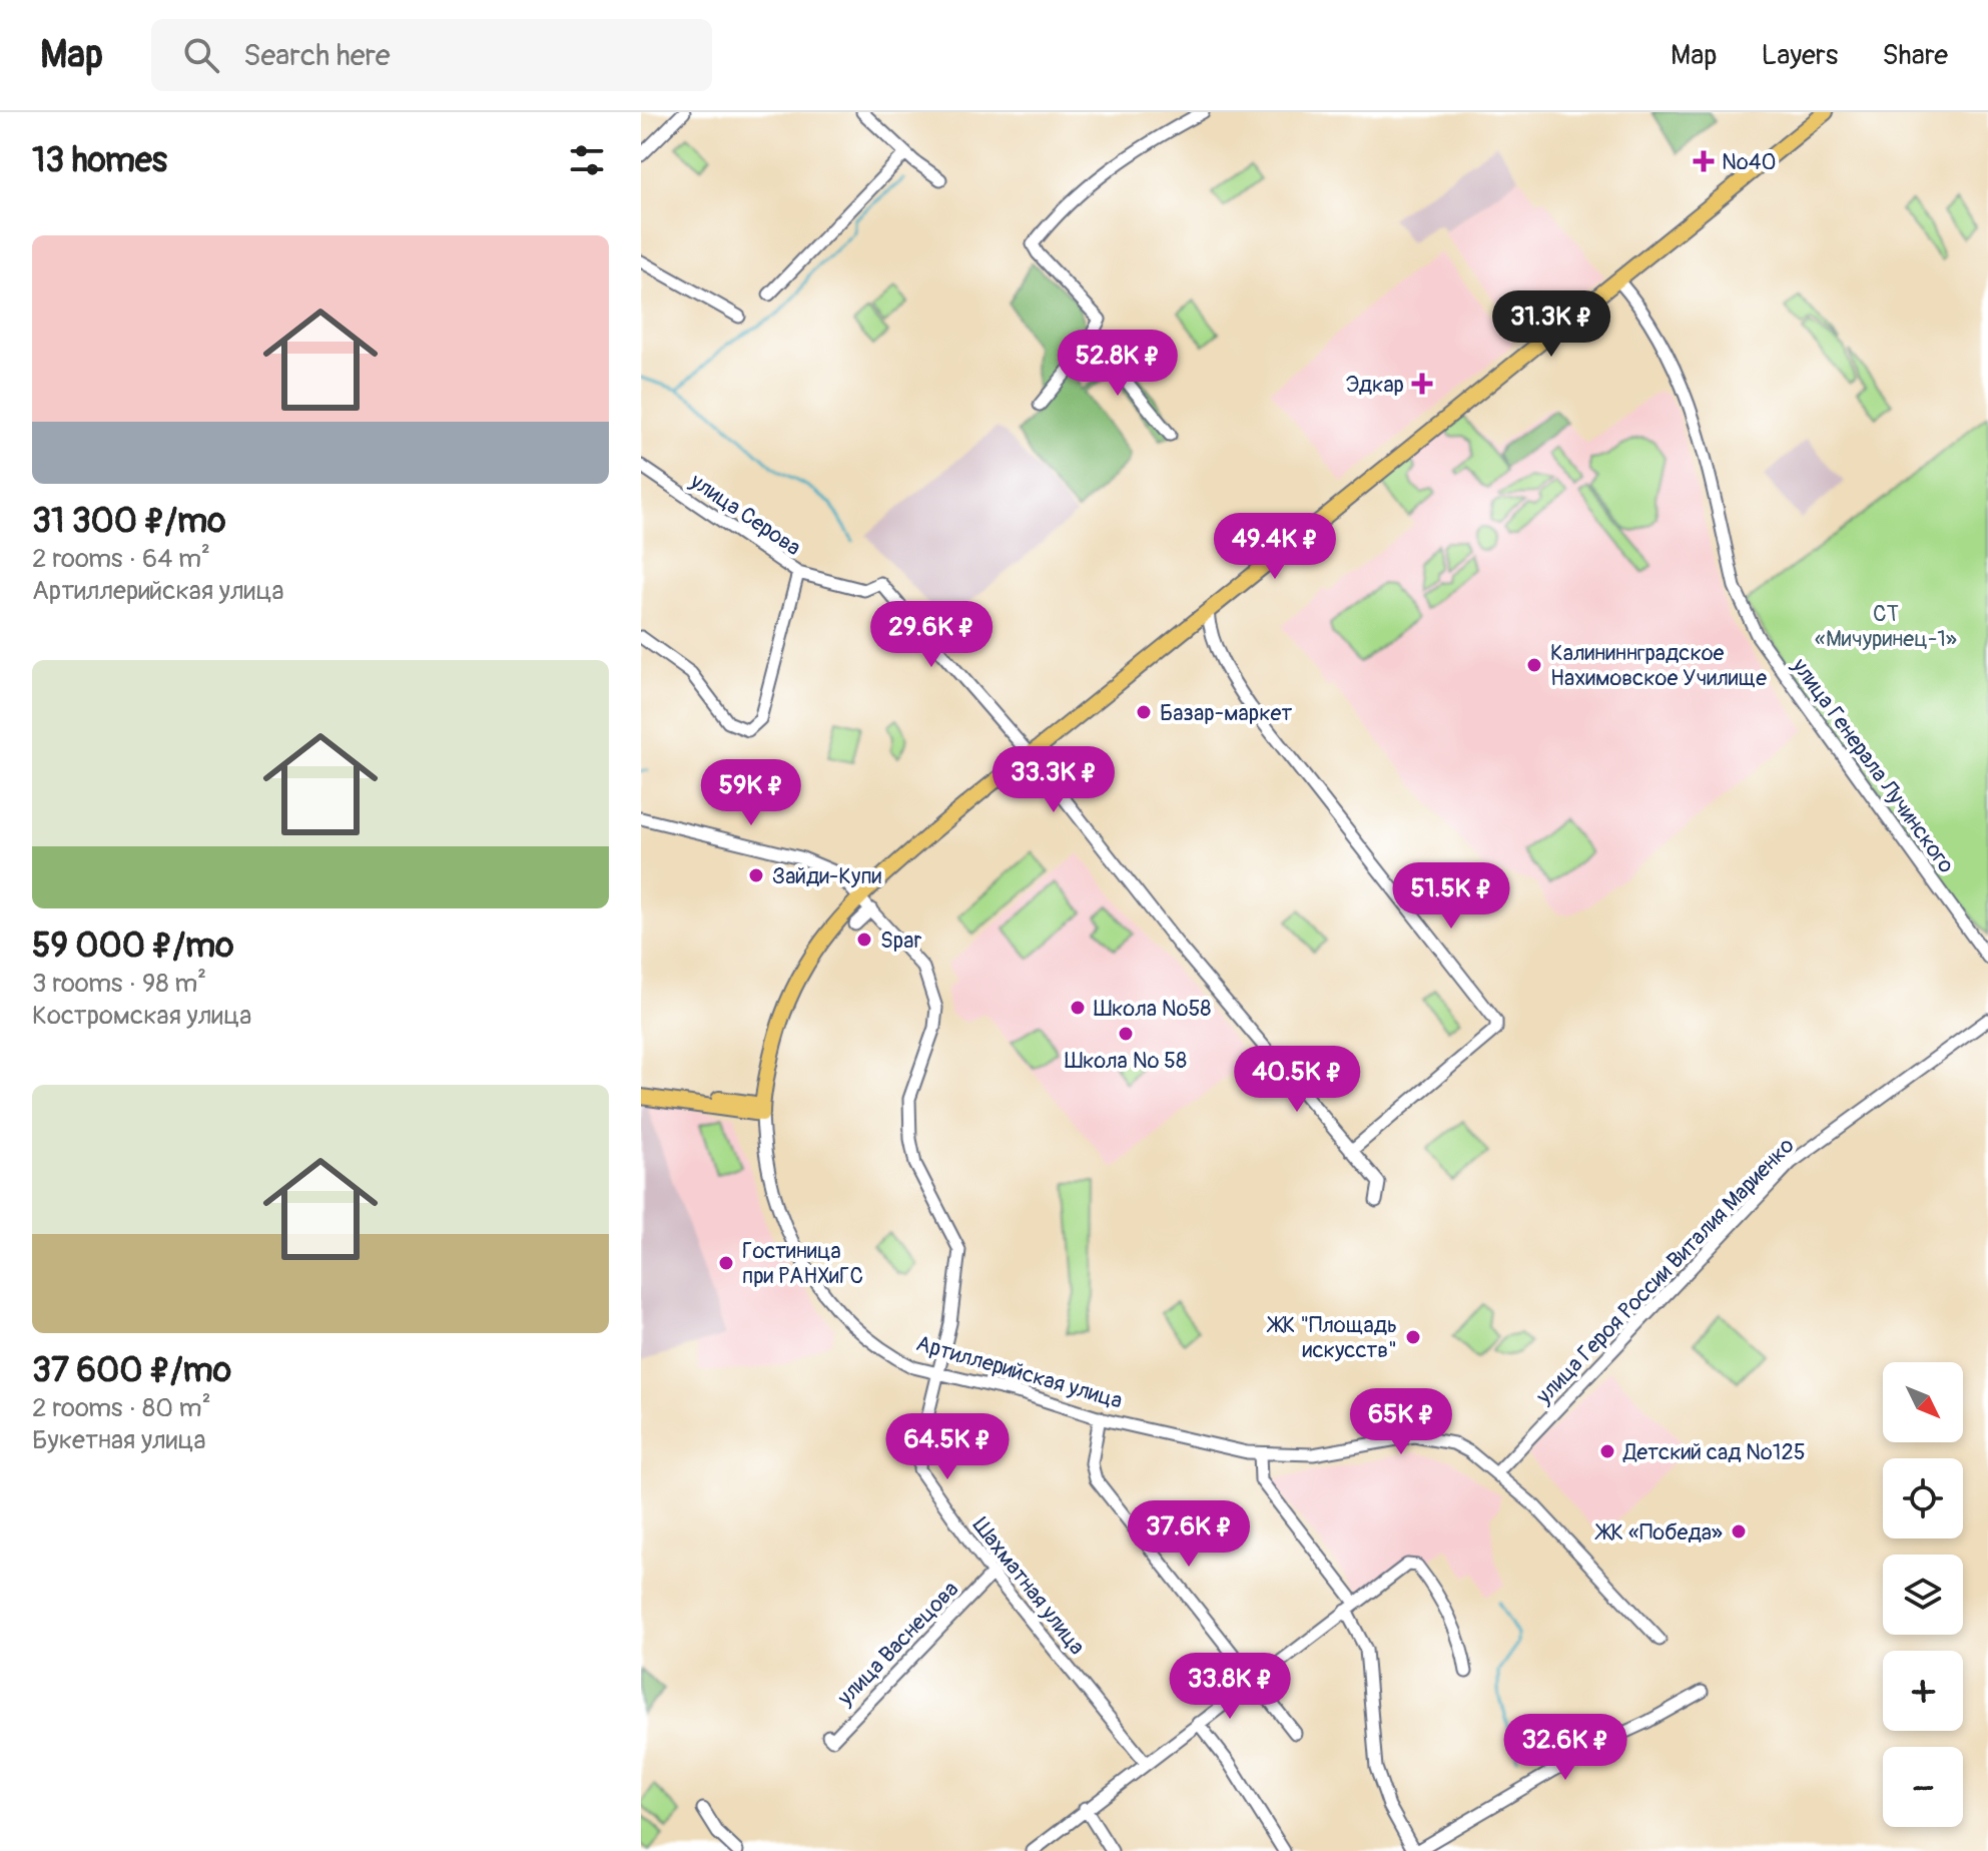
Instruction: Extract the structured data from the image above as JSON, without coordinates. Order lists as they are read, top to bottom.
{
  "streets": {
    "main road": ["Артиллерийская улица"],
    "street": [
      "улица Серова",
      "улица Генерала Лучинского",
      "улица Героя России Виталия Мариенко",
      "Шахматная улица",
      "улица Васнецова"
    ]
  },
  "crossings": [
    ["улица Серова", "Артиллерийская улица"],
    ["улица Генерала Лучинского", "Артиллерийская улица"],
    ["улица Героя России Виталия Мариенко", "Артиллерийская улица"],
    ["Артиллерийская улица", "Шахматная улица"],
    ["Шахматная улица", "улица Васнецова"]
  ],
  "parks": ["СТ «Мичуринец-1»"],
  "places": {
    "health": ["№40", "Эдкар"],
    "other": [
      "Калининнградское Нахимовское Училище",
      "Базар-маркет",
      "Зайди-Купи",
      "Spar",
      "Школа №58",
      "Школа № 58",
      "Гостиница при РАНХиГС",
      "ЖК \"Площадь искусств\"",
      "Детский сад №125",
      "ЖК «Победа»"
    ]
  },
  "north": "bottom right",
  "page": {
    "header": "Map",
    "search": "Search here",
    "nav": ["Map", "Layers", "Share"],
    "heading": "13 homes",
    "list": [
      {
        "name": "31 300 ₽/mo",
        "note": "2 rooms · 64 m² · Артиллерийская улица"
      },
      {
        "name": "59 000 ₽/mo",
        "note": "3 rooms · 98 m² · Костромская улица"
      },
      {
        "name": "37 600 ₽/mo",
        "note": "2 rooms · 80 m² · Букетная улица"
      }
    ],
    "price": [
      "31.3K ₽",
      "52.8K ₽",
      "49.4K ₽",
      "29.6K ₽",
      "33.3K ₽",
      "59K ₽",
      "51.5K ₽",
      "40.5K ₽",
      "65K ₽",
      "64.5K ₽",
      "37.6K ₽",
      "33.8K ₽",
      "32.6K ₽"
    ],
    "map_buttons": ["+", "−"]
  }
}
